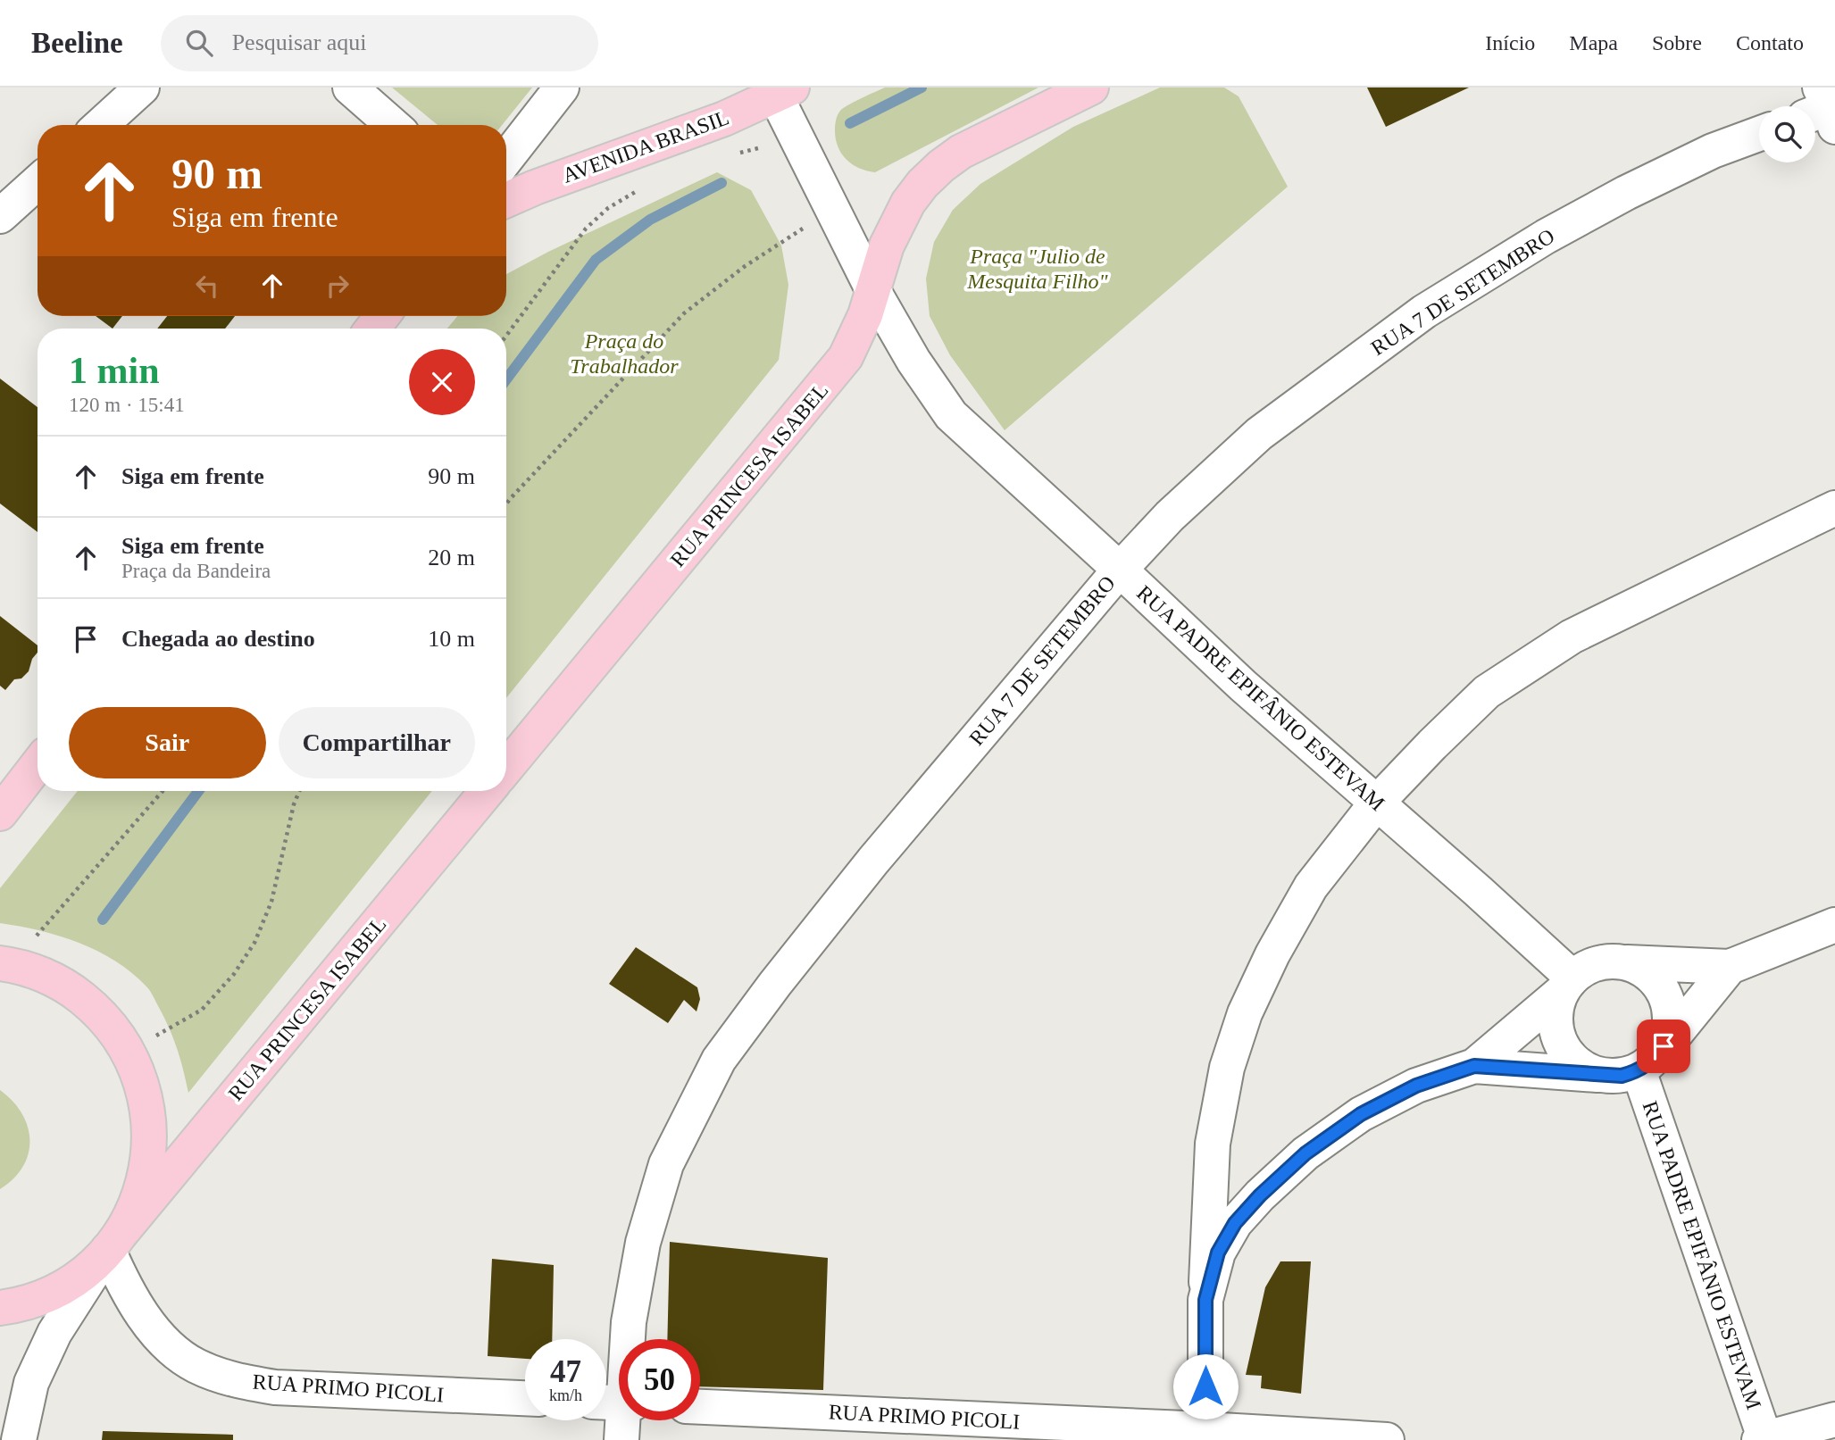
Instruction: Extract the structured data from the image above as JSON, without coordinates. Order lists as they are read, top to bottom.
{
  "streets": {
    "main road": ["AVENIDA BRASIL", "RUA PRINCESA ISABEL"],
    "street": ["RUA 7 DE SETEMBRO", "RUA PADRE EPIFÂNIO ESTEVAM", "RUA PRIMO PICOLI"]
  },
  "crossings": [
    ["AVENIDA BRASIL", "RUA PADRE EPIFÂNIO ESTEVAM"],
    ["RUA 7 DE SETEMBRO", "RUA PADRE EPIFÂNIO ESTEVAM"],
    ["RUA PRINCESA ISABEL", "RUA PADRE EPIFÂNIO ESTEVAM"],
    ["RUA PRINCESA ISABEL", "RUA PRIMO PICOLI"]
  ],
  "parks": ["Praça \"Julio de Mesquita Filho\"", "Praça do Trabalhador"],
  "page": {
    "header": "Beeline",
    "search": "Pesquisar aqui",
    "nav": [
      "Início",
      "Mapa",
      "Sobre",
      "Contato"
    ],
    "turn": ["90 m", "Siga em frente"],
    "heading": ["1 min", "120 m · 15:41"],
    "list": [
      {
        "name": "Siga em frente",
        "value": "90 m"
      },
      {
        "name": "Siga em frente",
        "note": "Praça da Bandeira",
        "value": "20 m"
      },
      {
        "name": "Chegada ao destino",
        "value": "10 m"
      }
    ],
    "buttons": ["Sair", "Compartilhar"],
    "speed": "47 km/h",
    "limit": "50"
  }
}
